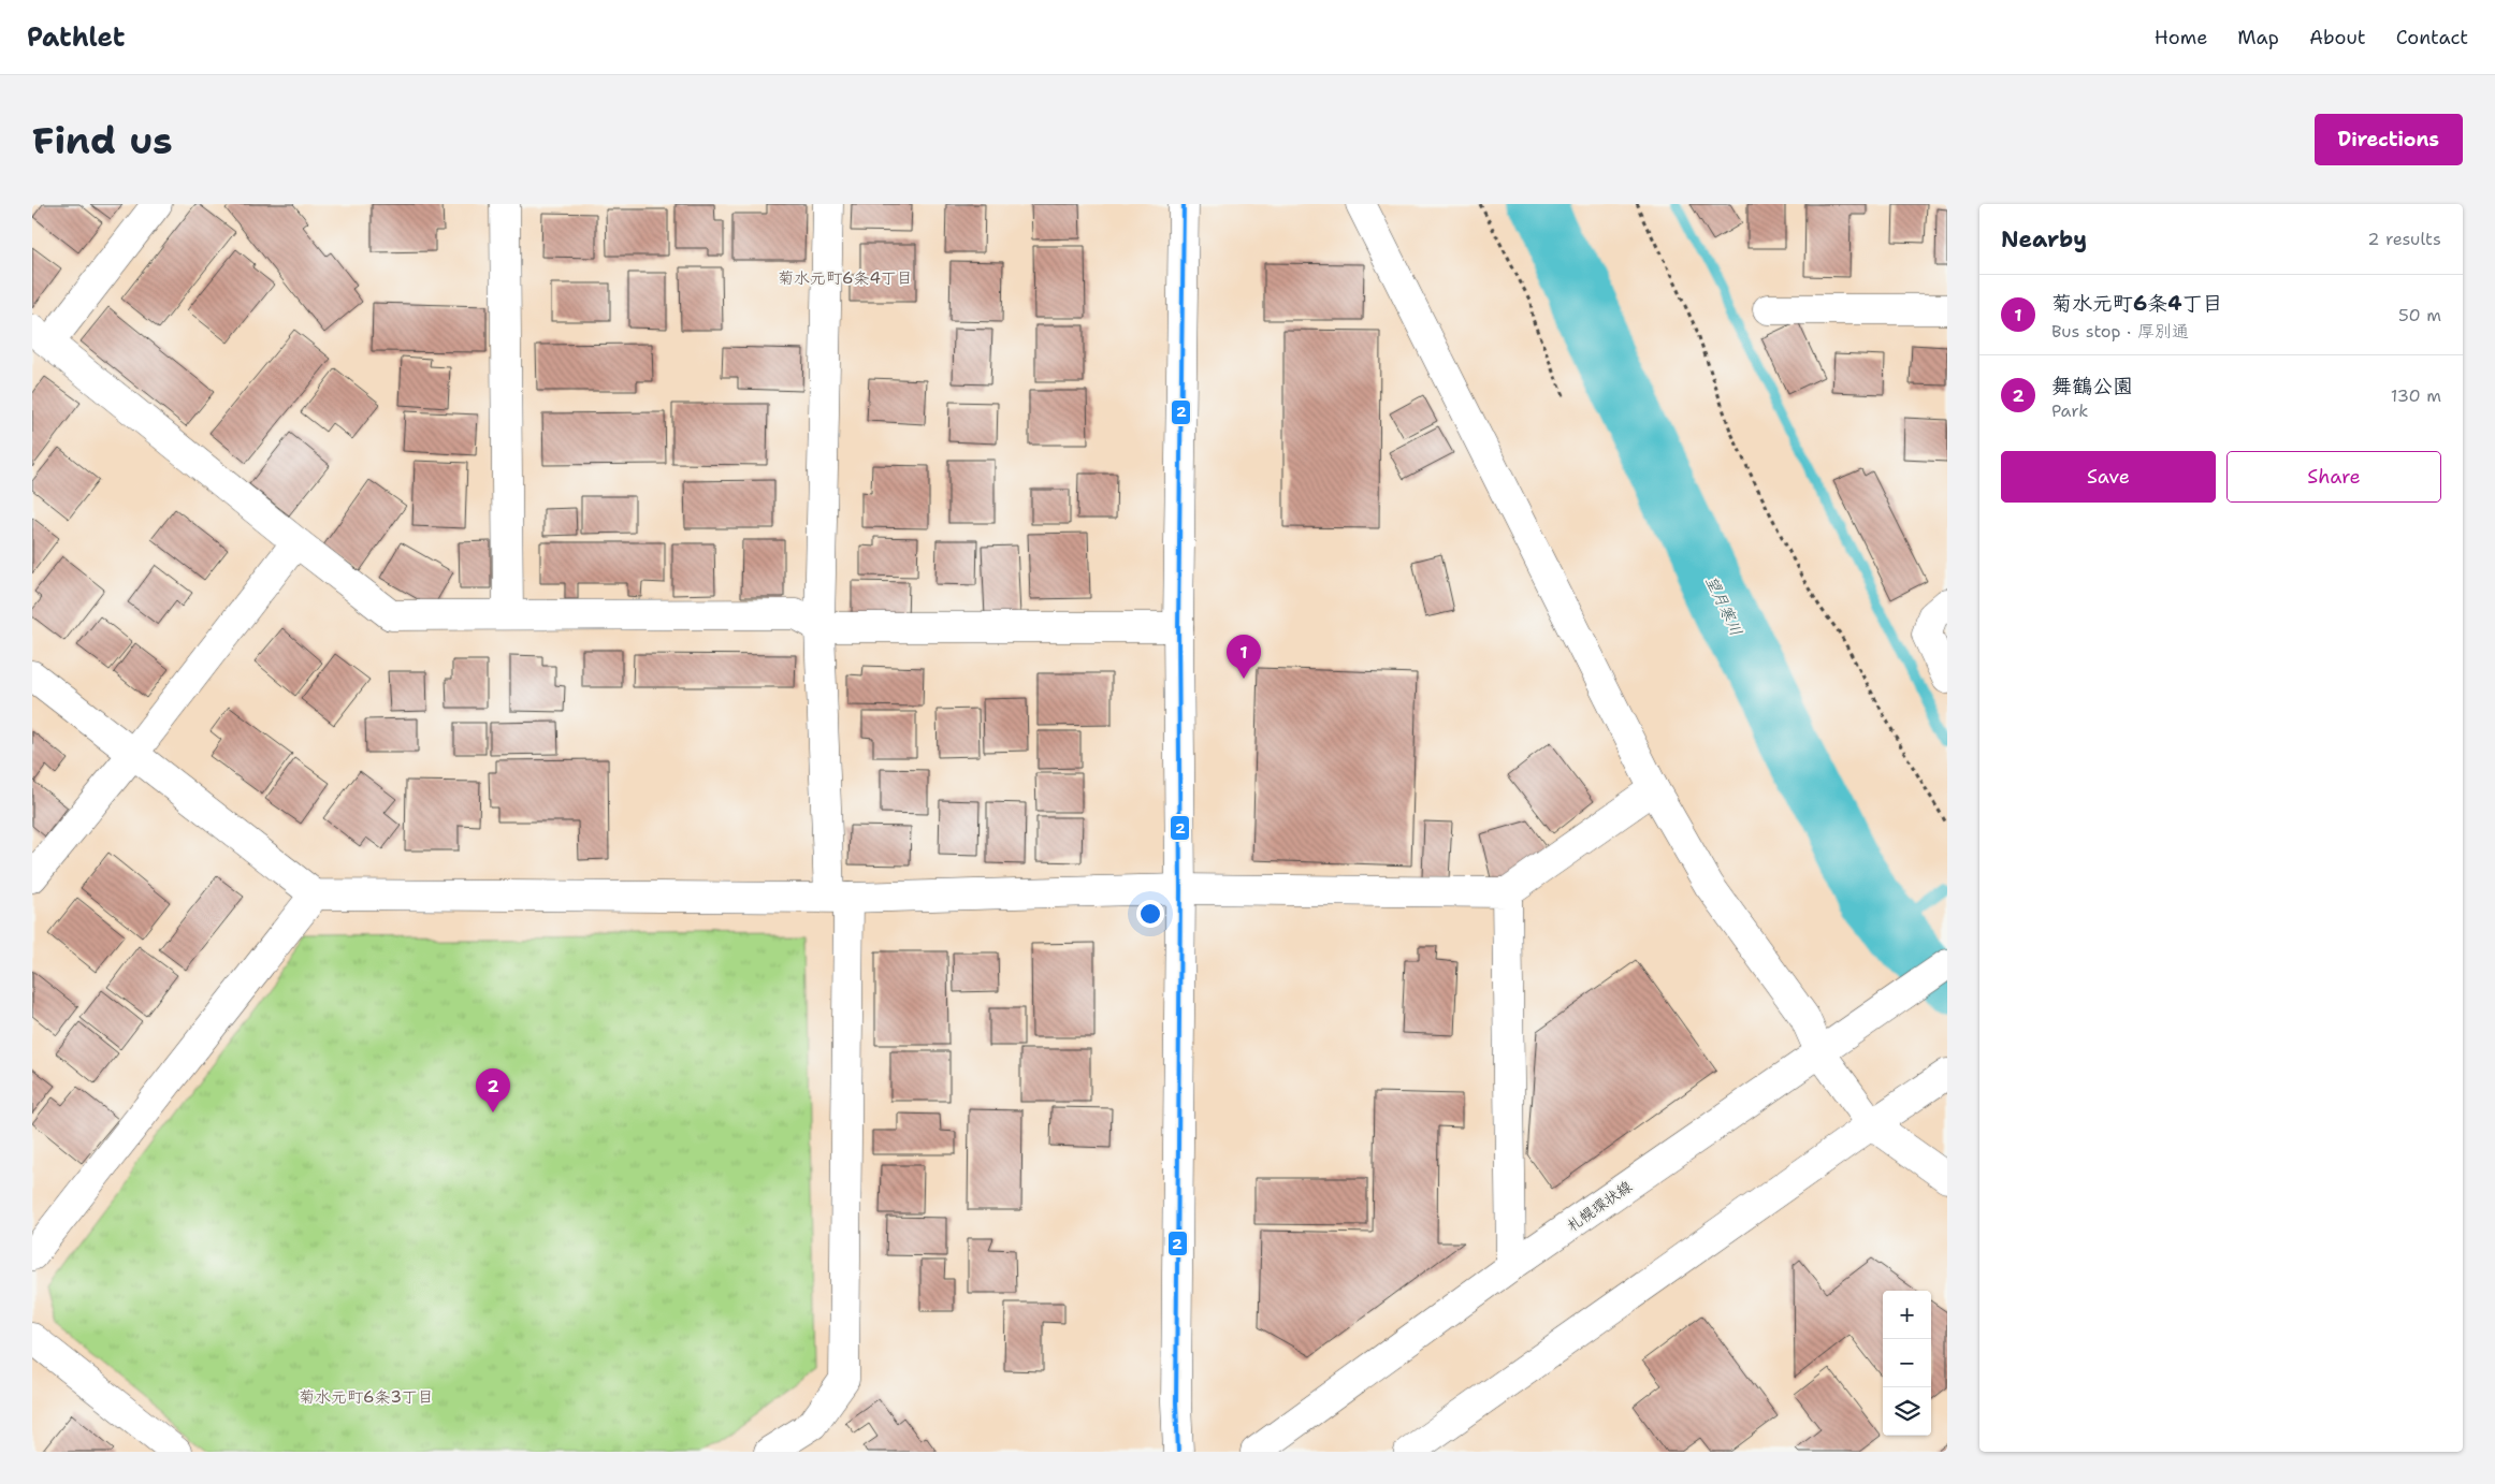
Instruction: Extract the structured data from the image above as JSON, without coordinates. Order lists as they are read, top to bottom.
{
  "streets": {
    "street": ["札幌環状線"]
  },
  "districts": ["菊水元町6条4丁目", "菊水元町6条3丁目"],
  "water": ["望月寒川"],
  "lines": ["transit line 2"],
  "page": {
    "header": "Pathlet",
    "nav": [
      "Home",
      "Map",
      "About",
      "Contact"
    ],
    "buttons": [
      "Directions",
      ["Save", "Share"]
    ],
    "title": "Find us",
    "heading": ["Nearby", "2 results"],
    "list": [
      {
        "mark": "1",
        "name": "菊水元町6条4丁目",
        "note": "Bus stop · 厚別通",
        "value": "50 m"
      },
      {
        "mark": "2",
        "name": "舞鶴公園",
        "note": "Park",
        "value": "130 m"
      }
    ],
    "pins": ["1", "2"],
    "map_buttons": ["+", "−"]
  }
}
